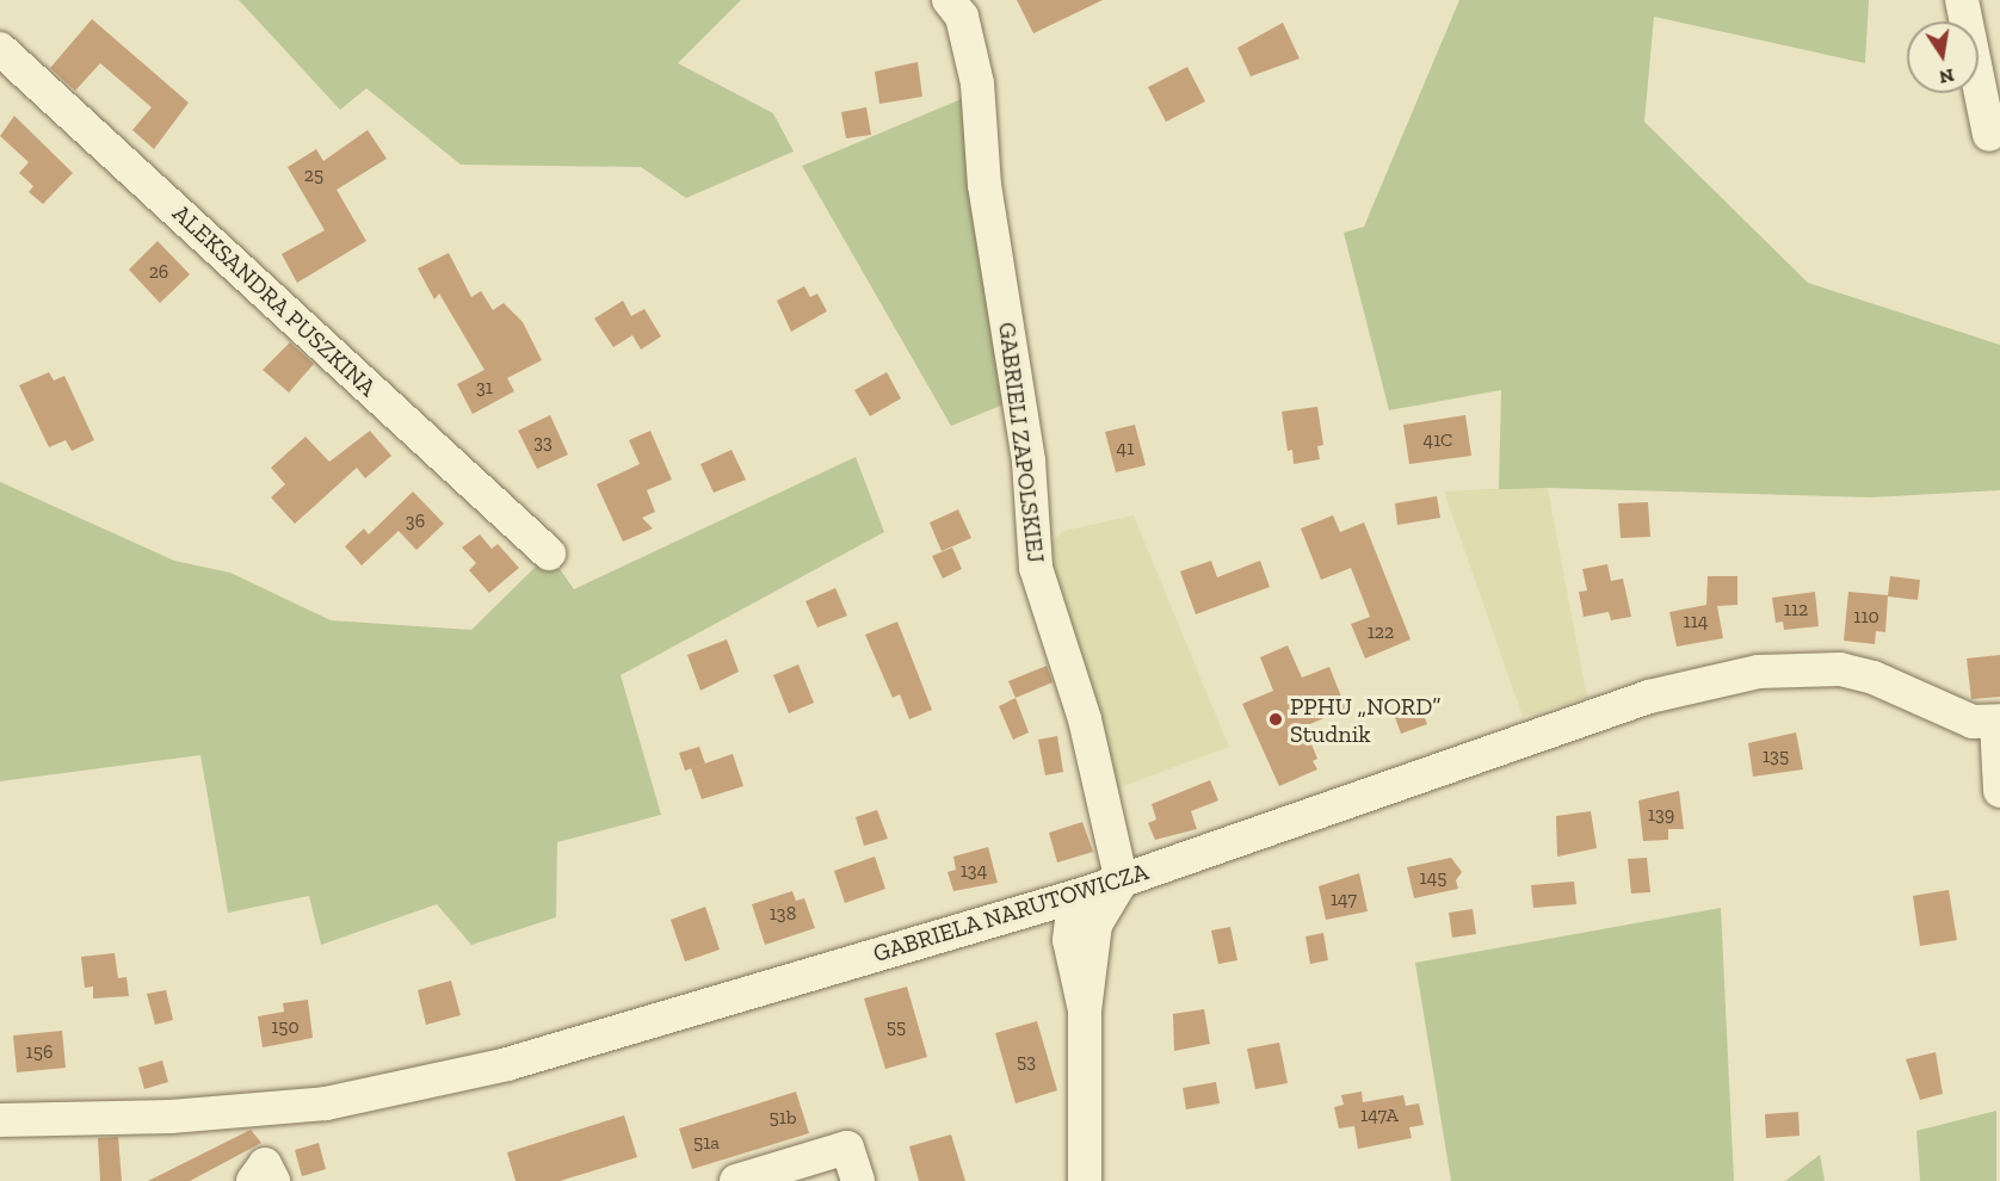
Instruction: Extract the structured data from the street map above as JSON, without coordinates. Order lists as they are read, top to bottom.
{
  "streets": {
    "street": ["ALEKSANDRA PUSZKINA", "GABRIELI ZAPOLSKIEJ", "GABRIELA NARUTOWICZA"]
  },
  "crossings": [
    ["GABRIELI ZAPOLSKIEJ", "GABRIELA NARUTOWICZA"]
  ],
  "places": ["PPHU „NORD” Studnik"],
  "house_numbers": [
    "25",
    "26",
    "31",
    "41C",
    "33",
    "41",
    "36",
    "112",
    "110",
    "114",
    "122",
    "135",
    "139",
    "134",
    "145",
    "147",
    "138",
    "150",
    "55",
    "156",
    "53",
    "147A",
    "51b",
    "51a"
  ],
  "north": "bottom"
}
